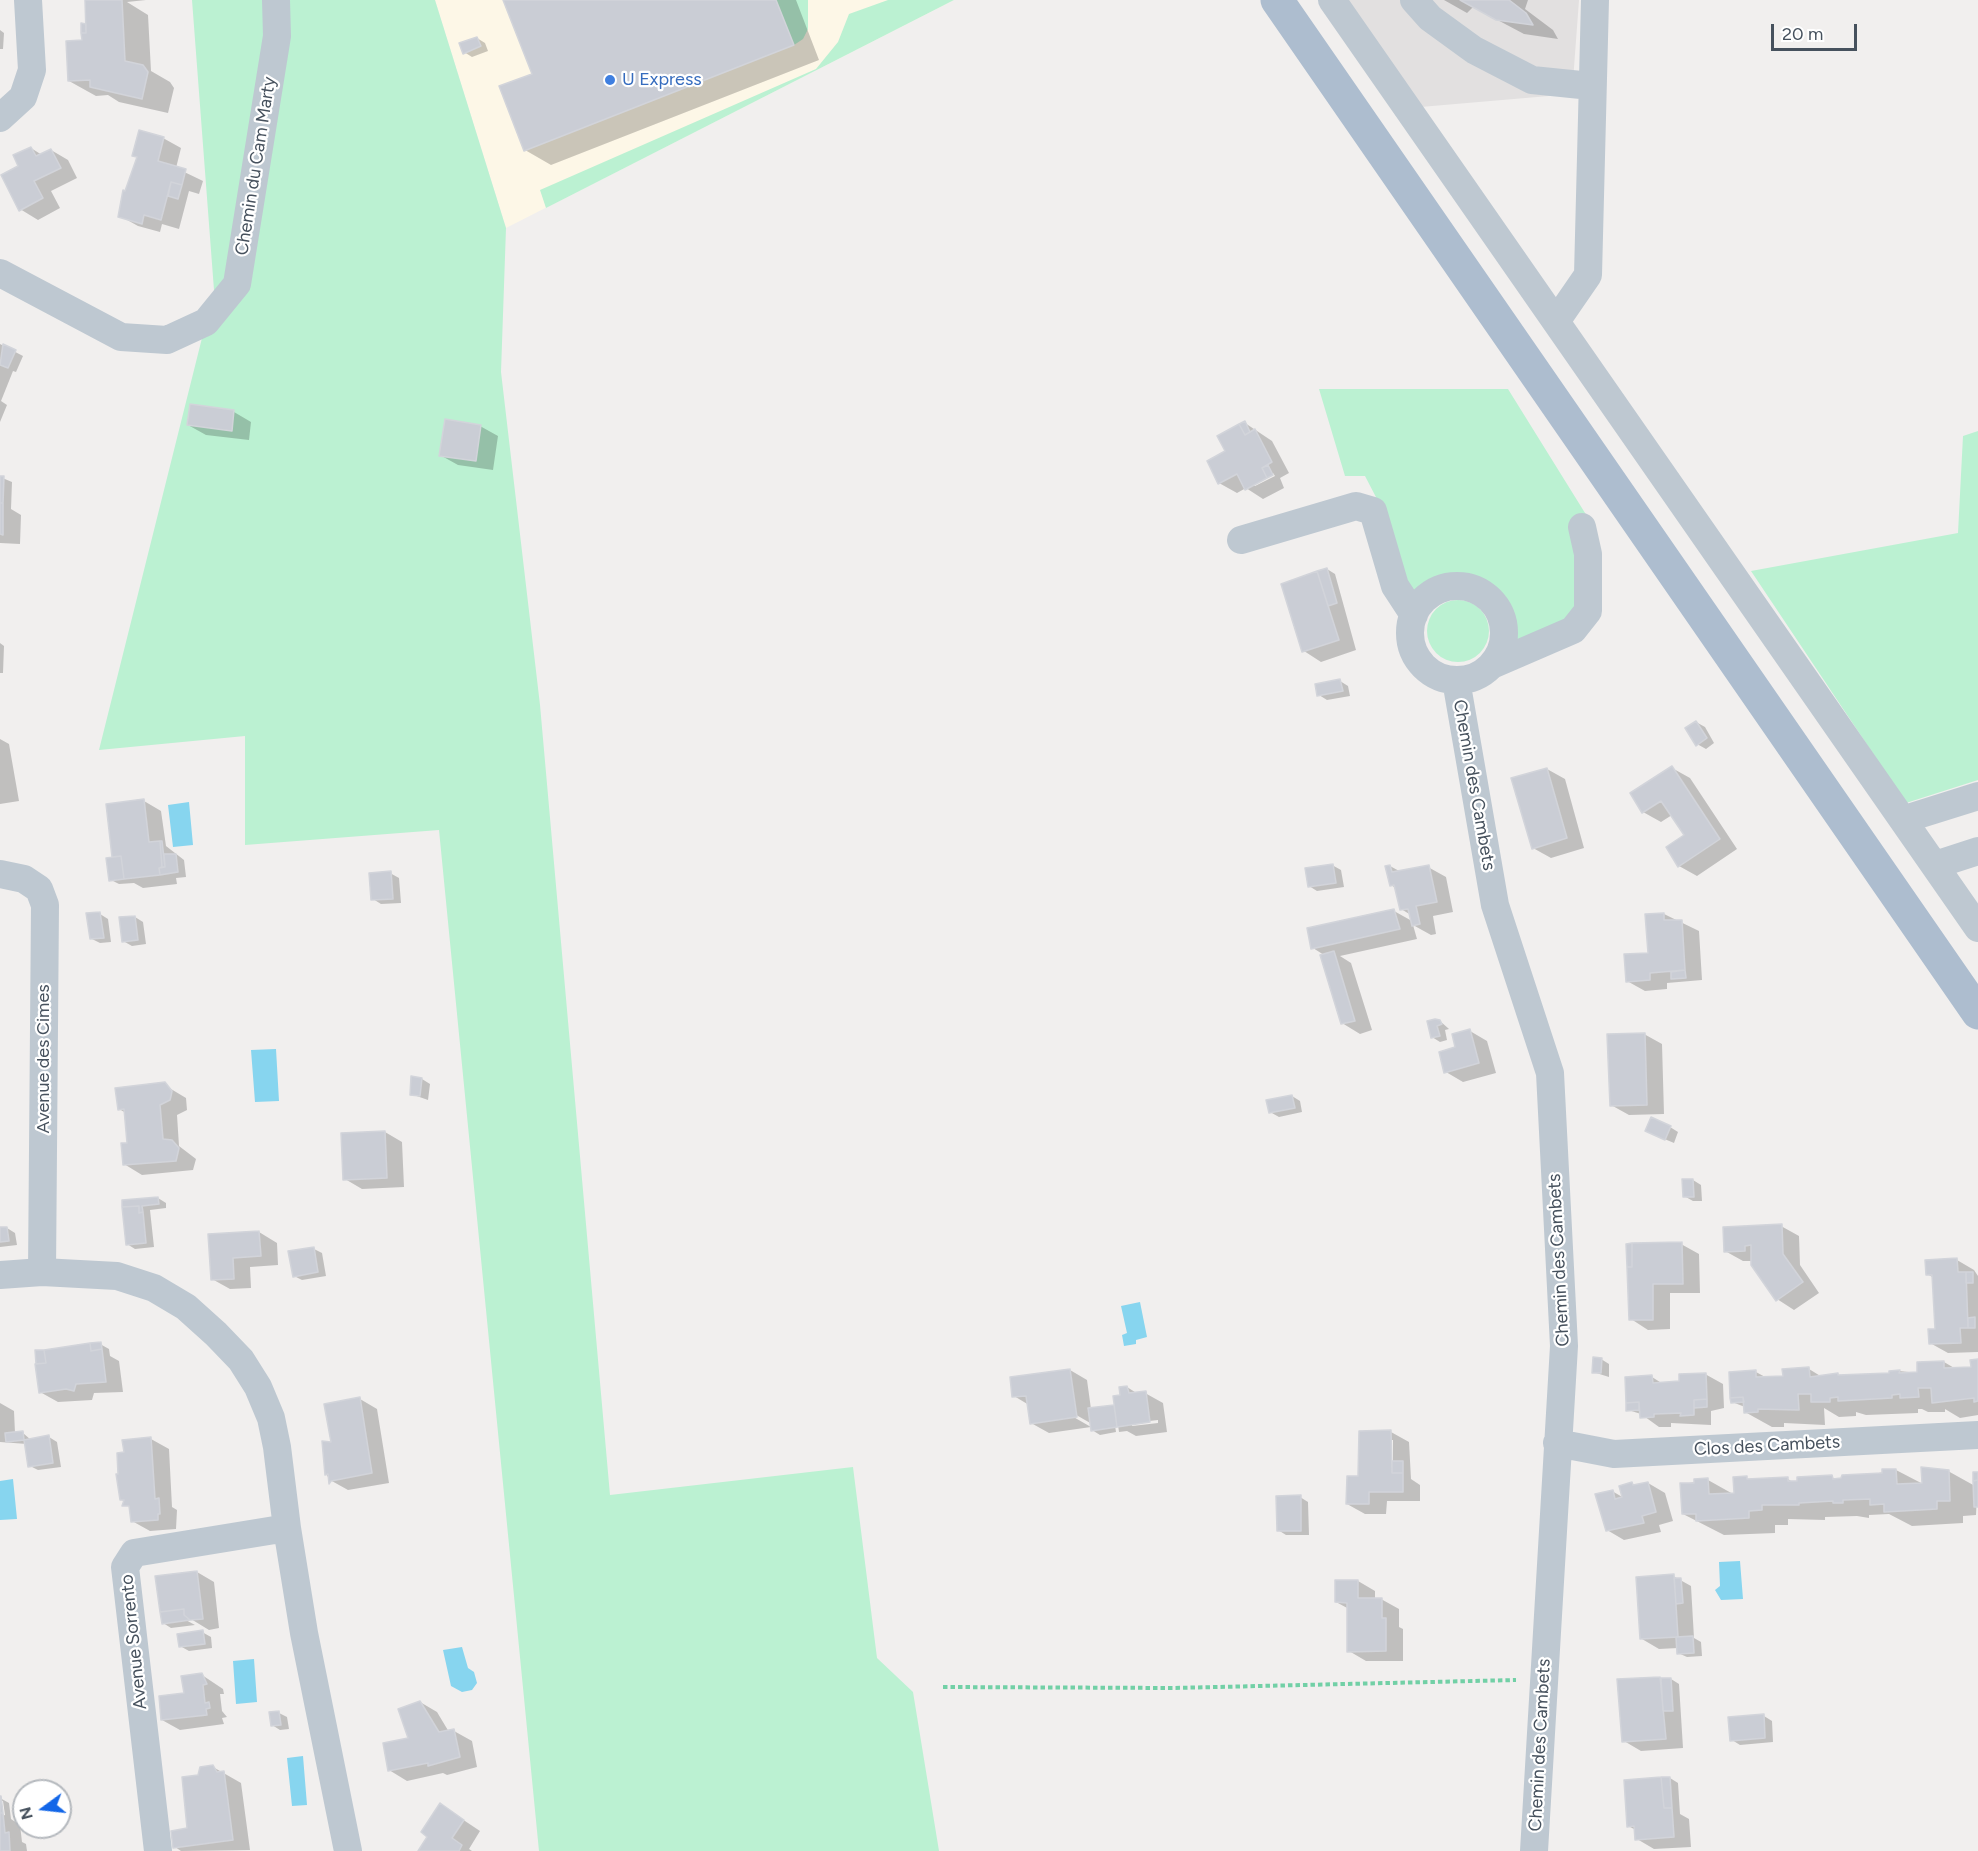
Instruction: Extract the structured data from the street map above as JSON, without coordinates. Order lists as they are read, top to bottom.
{
  "streets": {
    "street": [
      "Chemin du Cam Marty",
      "Chemin des Cambets",
      "Avenue des Cimes",
      "Clos des Cambets",
      "Avenue Sorrento"
    ]
  },
  "crossings": [
    ["Chemin des Cambets", "Clos des Cambets"]
  ],
  "places": ["U Express"],
  "scale_bar": "20 m",
  "north": "left"
}
